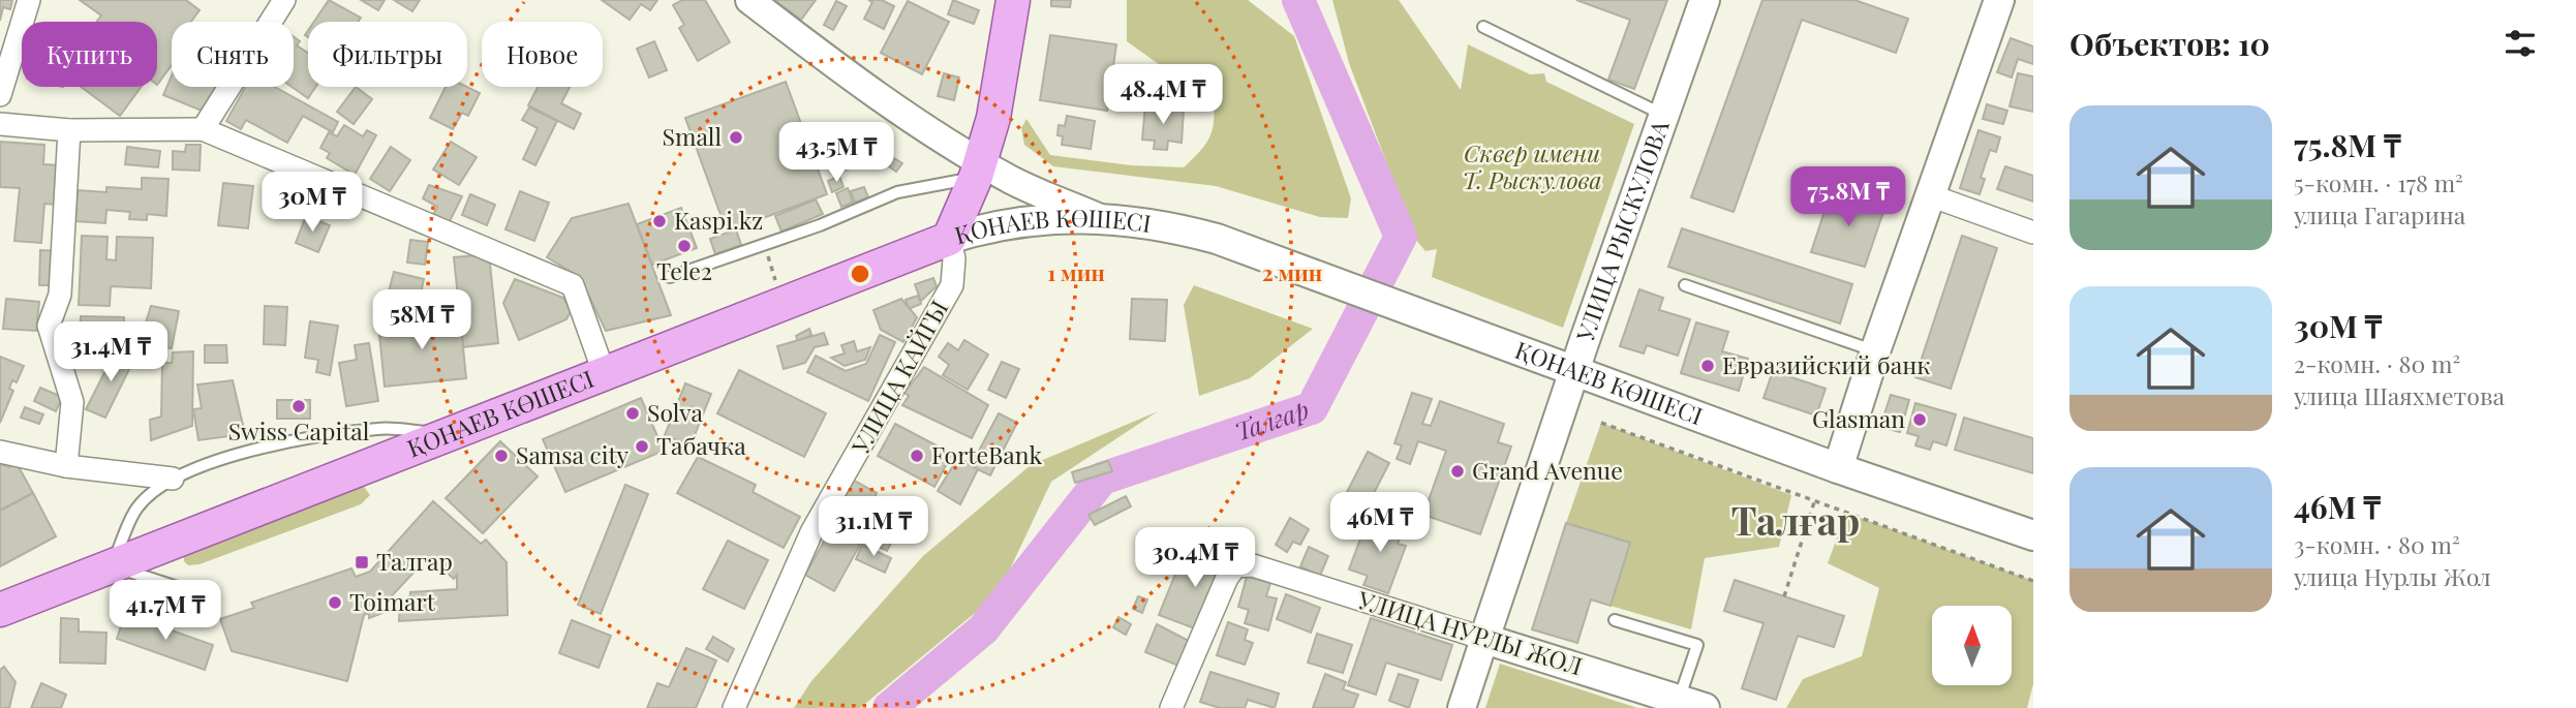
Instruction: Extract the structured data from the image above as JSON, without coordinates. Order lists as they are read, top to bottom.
{
  "streets": {
    "main road": ["УЛИЦА РЫСКУЛОВА", "ҚОНАЕВ КӨШЕСІ", "УЛИЦА НУРЛЫ ЖОЛ"],
    "street": ["УЛИЦА КАЙГЫ"]
  },
  "crossings": [
    ["УЛИЦА РЫСКУЛОВА", "ҚОНАЕВ КӨШЕСІ"],
    ["УЛИЦА РЫСКУЛОВА", "УЛИЦА НУРЛЫ ЖОЛ"],
    ["ҚОНАЕВ КӨШЕСІ", "УЛИЦА КАЙГЫ"]
  ],
  "districts": ["Талғар"],
  "water": ["Талғар"],
  "parks": ["Сквер имени Т. Рыскулова"],
  "places": {
    "other": [
      "Small",
      "Kaspi.kz",
      "Tele2",
      "Евразийский банк",
      "Swiss Capital",
      "Solva",
      "Glasman",
      "Табачка",
      "Samsa city",
      "ForteBank",
      "Grand Avenue",
      "Toimart"
    ],
    "transit": ["Талгар"]
  },
  "north": "top",
  "page": {
    "heading": "Объектов: 10",
    "chip": [
      "Купить",
      "Снять",
      "Фильтры",
      "Новое"
    ],
    "price": [
      "48.4M ₸",
      "43.5M ₸",
      "75.8M ₸",
      "30M ₸",
      "58M ₸",
      "31.4M ₸",
      "46M ₸",
      "31.1M ₸",
      "30.4M ₸",
      "41.7M ₸"
    ],
    "list": [
      {
        "name": "75.8M ₸",
        "note": "5-комн. · 178 m² · улица Гагарина"
      },
      {
        "name": "30M ₸",
        "note": "2-комн. · 80 m² · улица Шаяхметова"
      },
      {
        "name": "46M ₸",
        "note": "3-комн. · 80 m² · улица Нурлы Жол"
      }
    ]
  },
  "rings": ["1 мин", "2 мин"]
}
